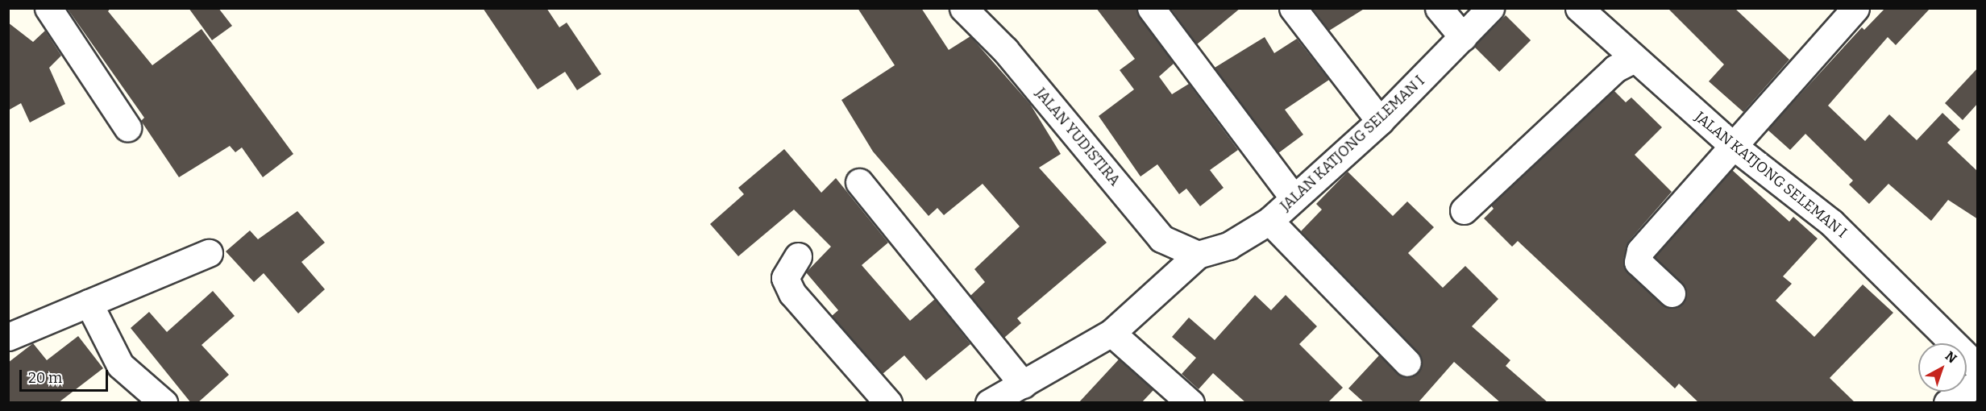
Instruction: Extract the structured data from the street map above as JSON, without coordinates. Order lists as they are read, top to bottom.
{
  "streets": {
    "street": ["JALAN YUDISTIRA", "JALAN KATJONG SELEMAN I"]
  },
  "crossings": [
    ["JALAN YUDISTIRA", "JALAN KATJONG SELEMAN I"]
  ],
  "scale_bar": "20 m",
  "north": "top right"
}
